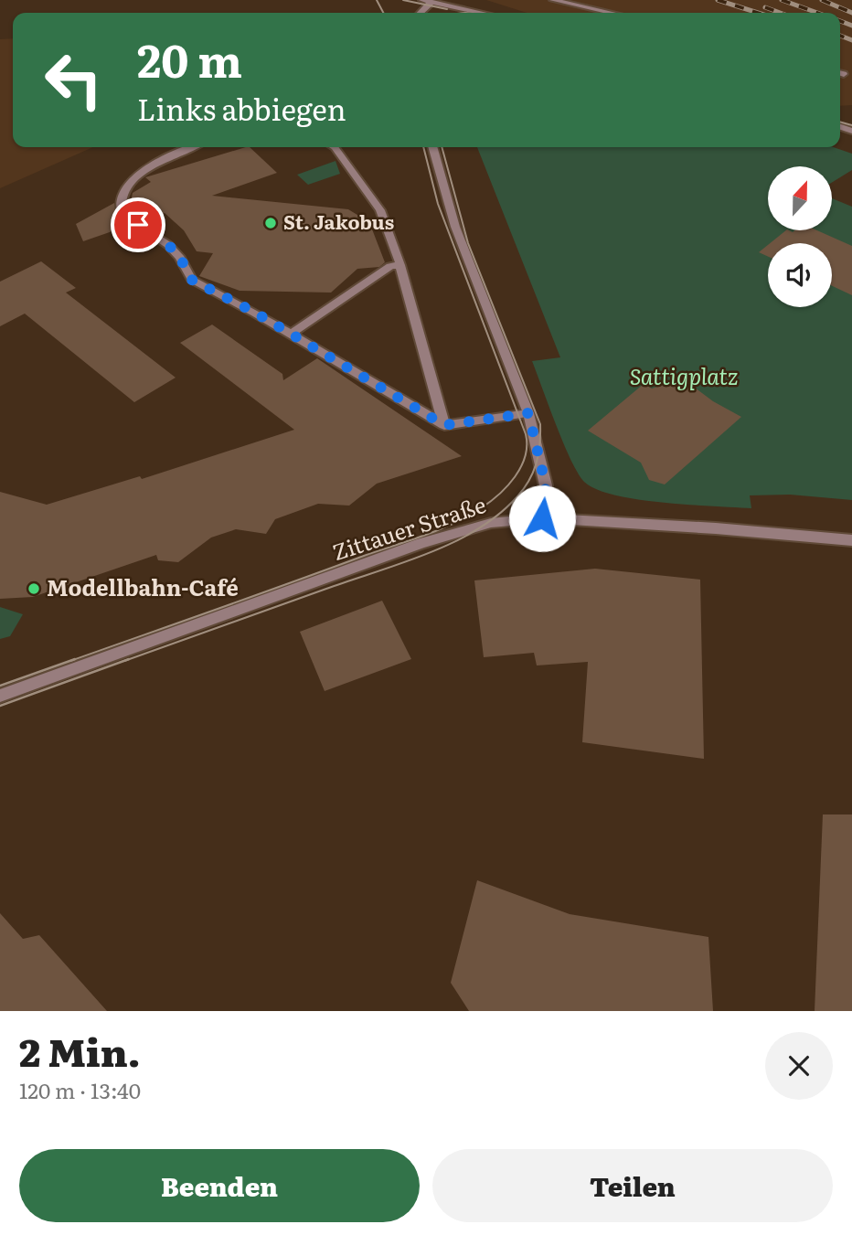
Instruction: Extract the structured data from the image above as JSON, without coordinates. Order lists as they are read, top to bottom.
{
  "streets": {
    "street": ["Zittauer Straße"]
  },
  "parks": ["Sattigplatz"],
  "places": ["St. Jakobus", "Modellbahn-Café"],
  "north": "top",
  "page": {
    "turn": ["20 m", "Links abbiegen"],
    "heading": ["2 Min.", "120 m · 13:40"],
    "buttons": ["Beenden", "Teilen"]
  }
}
